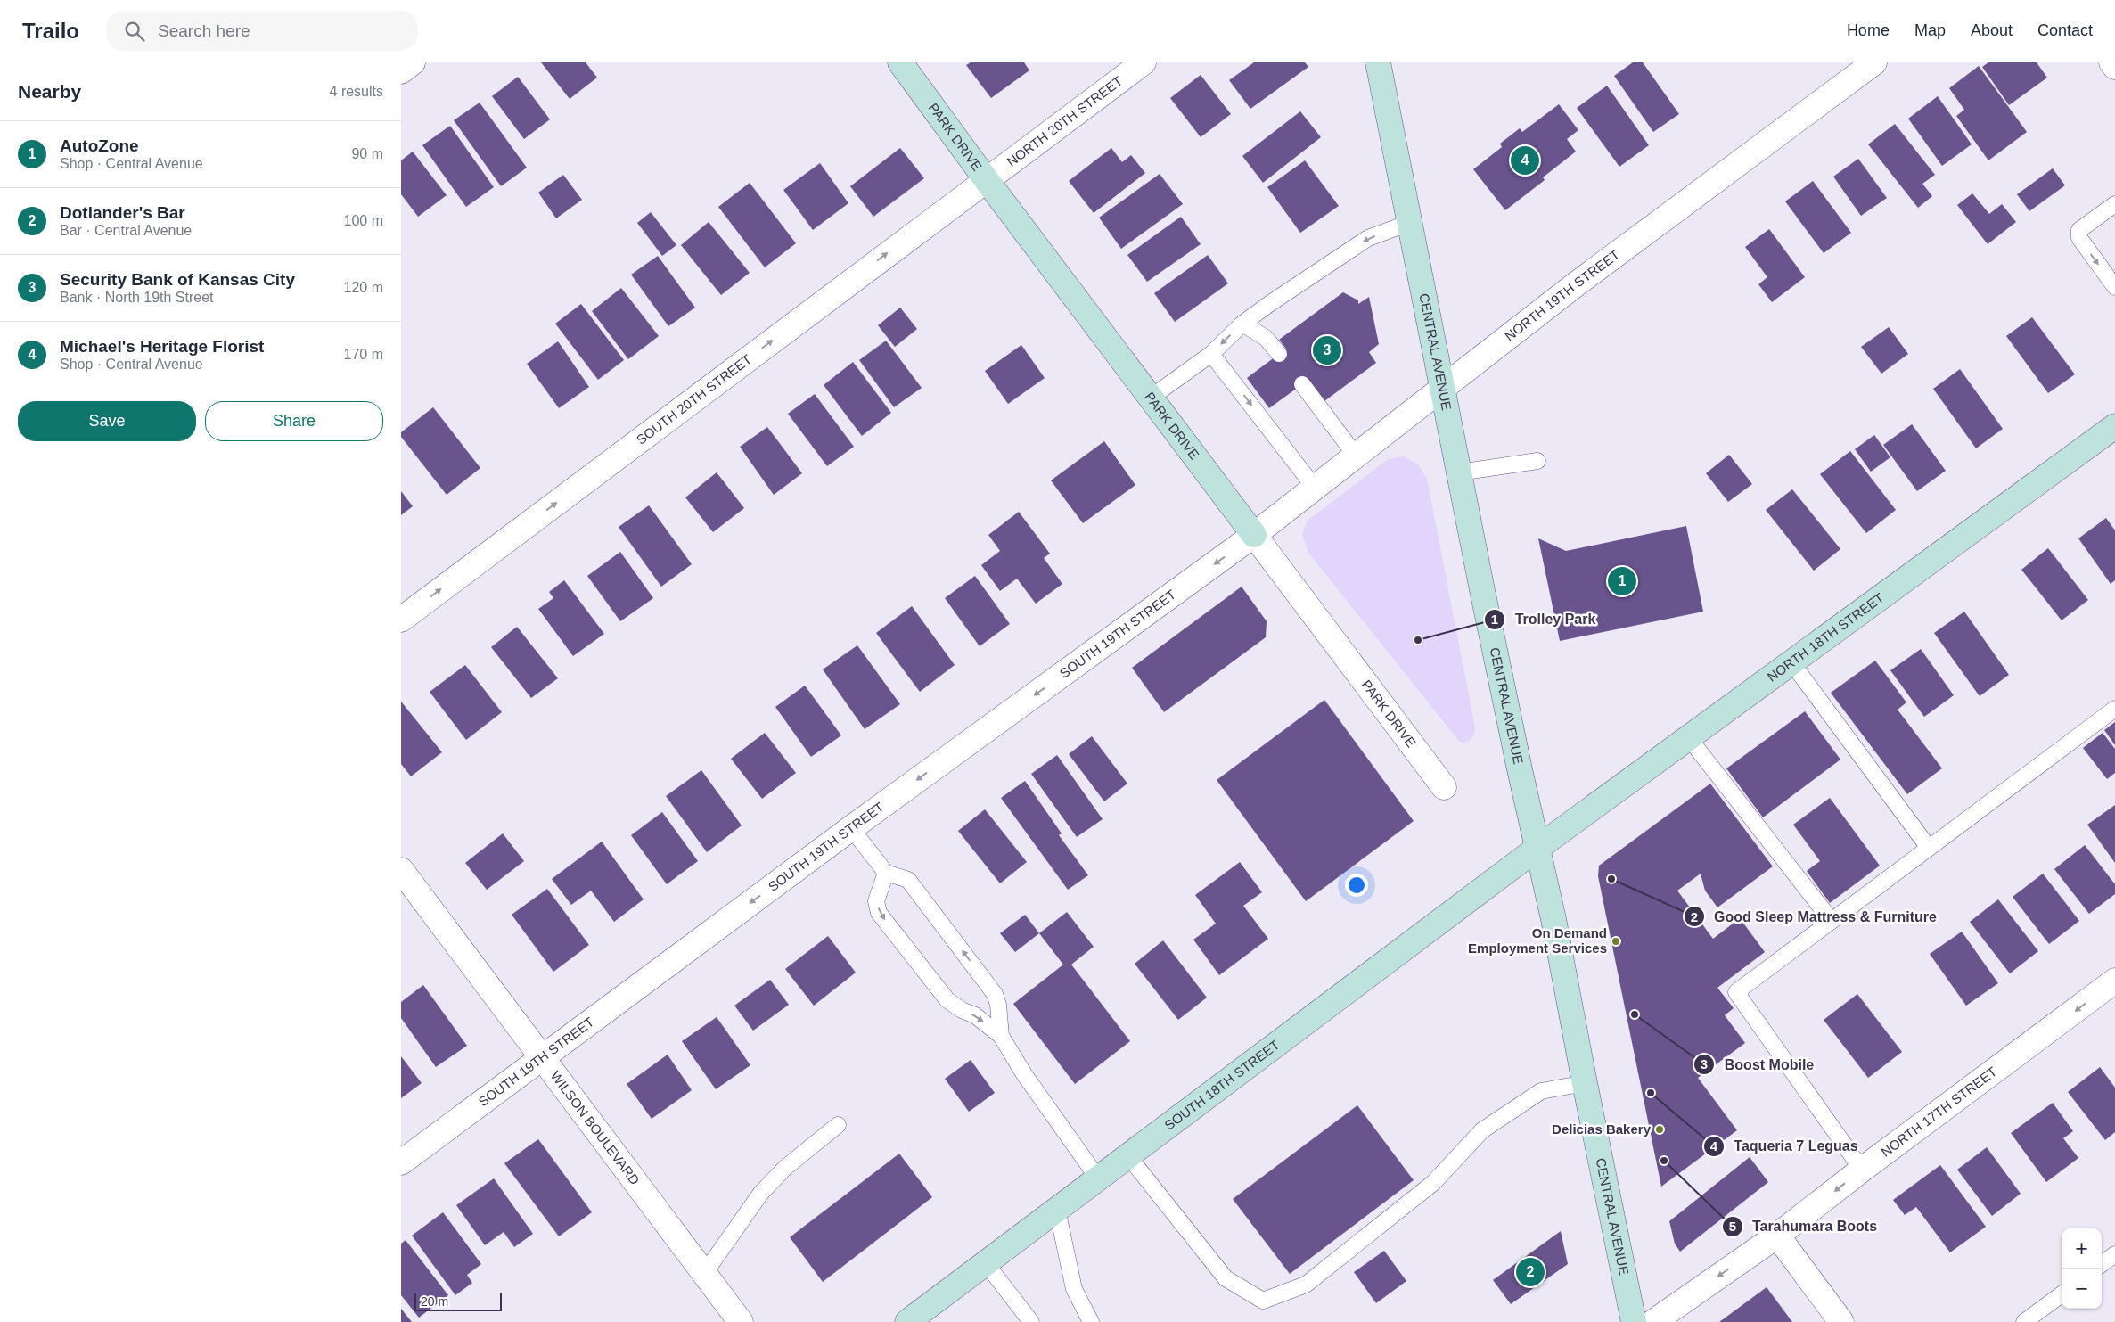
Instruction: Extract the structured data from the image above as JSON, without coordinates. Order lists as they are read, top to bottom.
{
  "streets": {
    "main road": [
      "PARK DRIVE",
      "CENTRAL AVENUE",
      "NORTH 18TH STREET",
      "SOUTH 18TH STREET"
    ],
    "street": [
      "NORTH 20TH STREET",
      "NORTH 19TH STREET",
      "SOUTH 20TH STREET",
      "SOUTH 19TH STREET",
      "NORTH 17TH STREET",
      "WILSON BOULEVARD"
    ]
  },
  "crossings": [
    ["NORTH 20TH STREET", "PARK DRIVE"],
    ["NORTH 20TH STREET", "SOUTH 20TH STREET"],
    ["PARK DRIVE", "NORTH 19TH STREET"],
    ["PARK DRIVE", "SOUTH 20TH STREET"],
    ["PARK DRIVE", "SOUTH 19TH STREET"],
    ["NORTH 19TH STREET", "CENTRAL AVENUE"],
    ["NORTH 19TH STREET", "SOUTH 19TH STREET"],
    ["CENTRAL AVENUE", "NORTH 18TH STREET"],
    ["CENTRAL AVENUE", "SOUTH 18TH STREET"],
    ["SOUTH 19TH STREET", "WILSON BOULEVARD"],
    ["NORTH 18TH STREET", "SOUTH 18TH STREET"]
  ],
  "one_way": ["SOUTH 20TH STREET", "SOUTH 19TH STREET", "NORTH 17TH STREET"],
  "places": [
    "Trolley Park",
    "Good Sleep Mattress & Furniture",
    "On Demand Employment Services",
    "Boost Mobile",
    "Taqueria 7 Leguas",
    "Delicias Bakery",
    "Tarahumara Boots"
  ],
  "scale_bar": "20 m",
  "page": {
    "header": "Trailo",
    "search": "Search here",
    "nav": [
      "Home",
      "Map",
      "About",
      "Contact"
    ],
    "heading": ["Nearby", "4 results"],
    "list": [
      {
        "mark": "1",
        "name": "AutoZone",
        "note": "Shop · Central Avenue",
        "value": "90 m"
      },
      {
        "mark": "2",
        "name": "Dotlander's Bar",
        "note": "Bar · Central Avenue",
        "value": "100 m"
      },
      {
        "mark": "3",
        "name": "Security Bank of Kansas City",
        "note": "Bank · North 19th Street",
        "value": "120 m"
      },
      {
        "mark": "4",
        "name": "Michael's Heritage Florist",
        "note": "Shop · Central Avenue",
        "value": "170 m"
      }
    ],
    "pins": [
      "4",
      "3",
      "1",
      "2"
    ],
    "buttons": ["Save", "Share"],
    "map_buttons": ["+", "−"],
    "scale": "20 m"
  }
}
